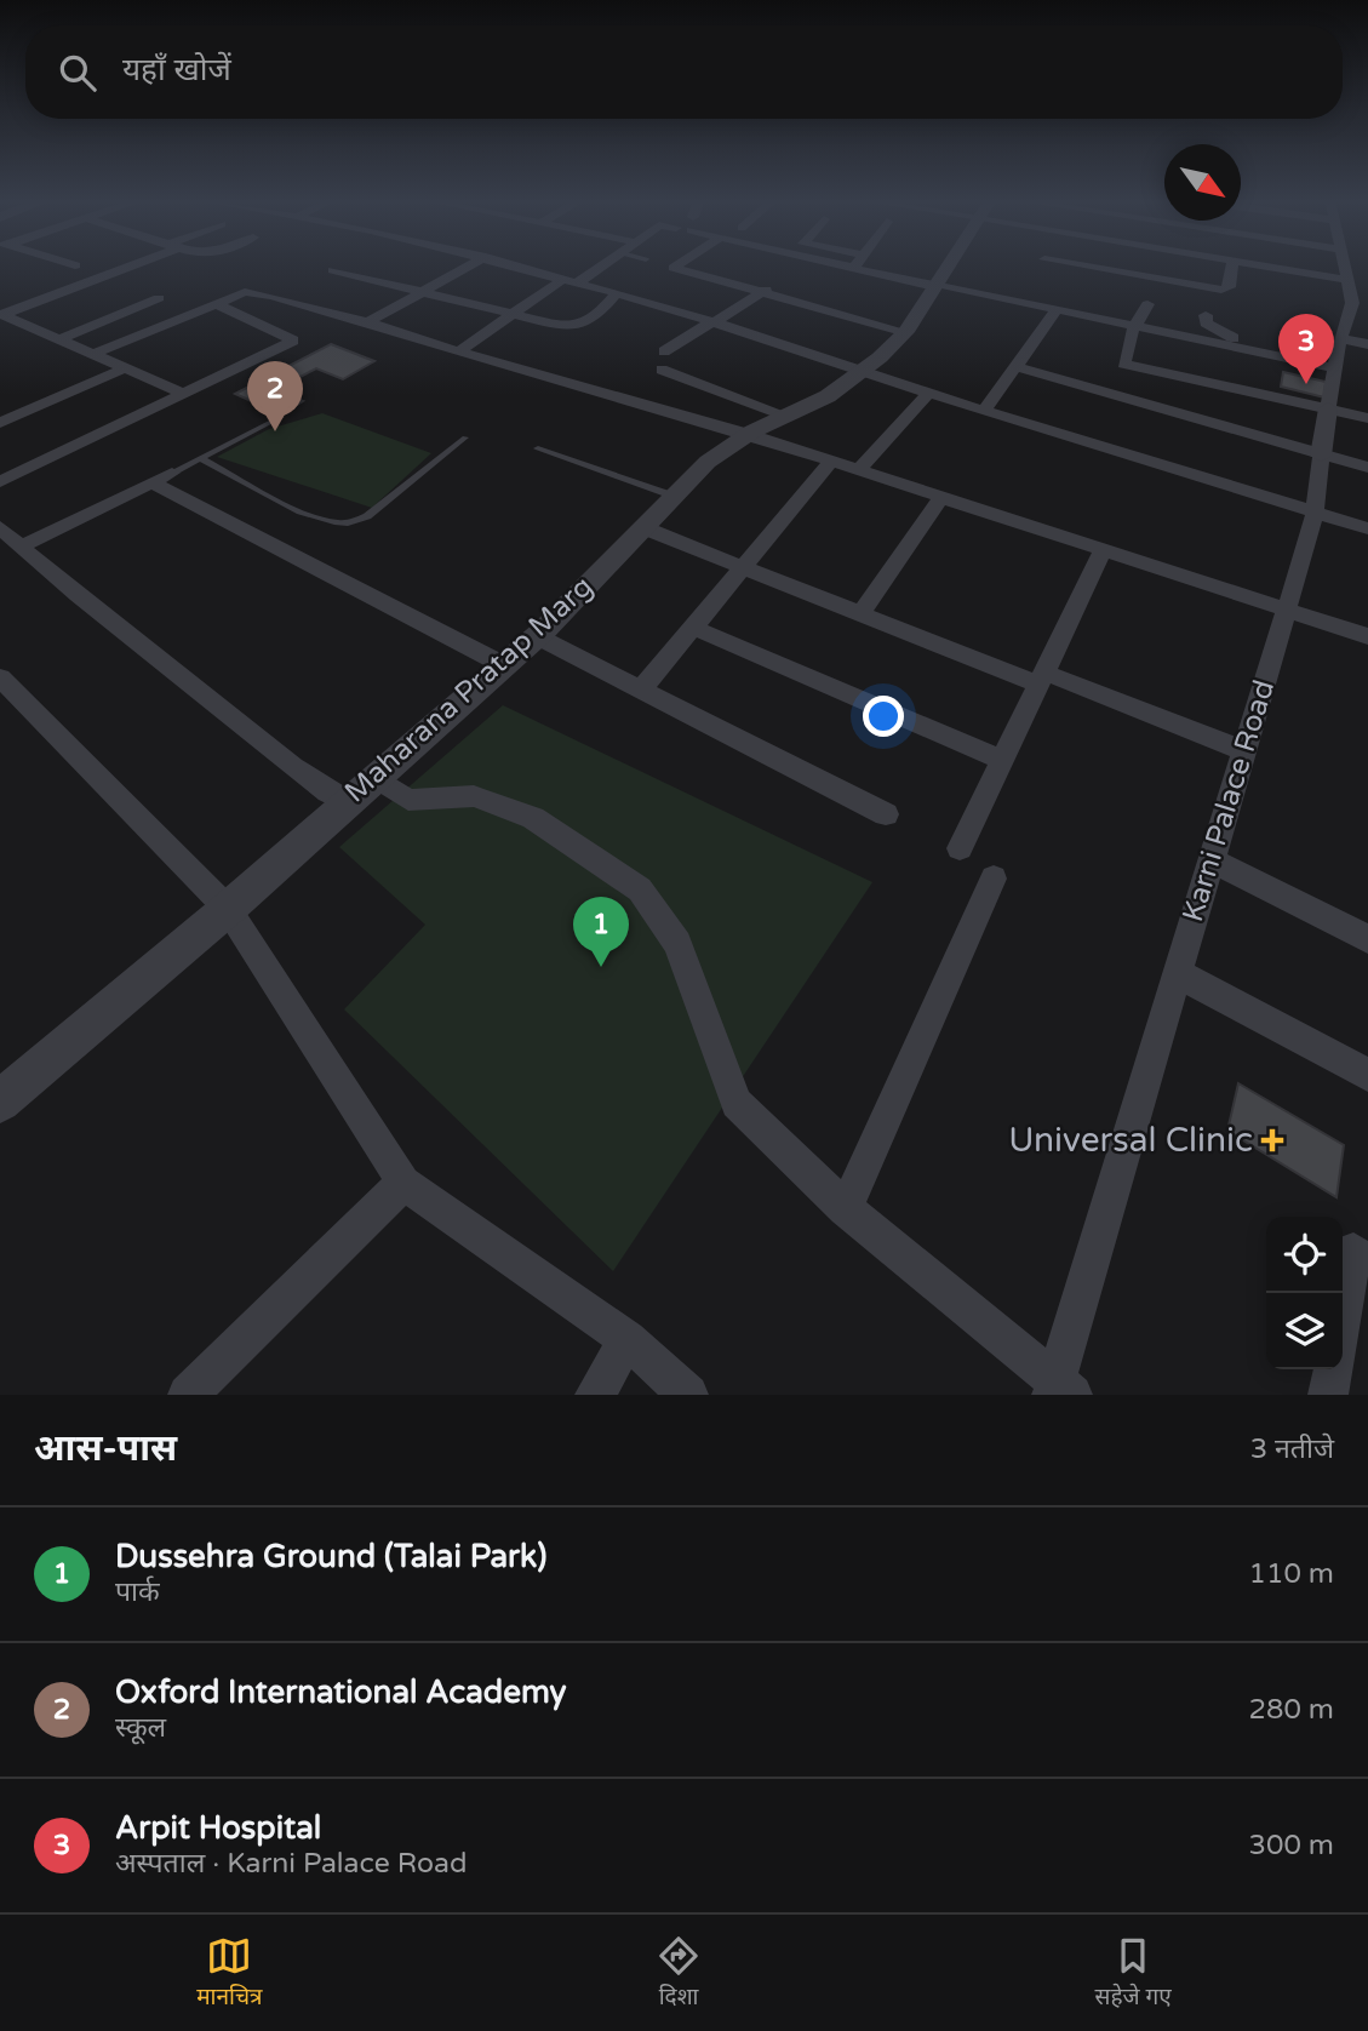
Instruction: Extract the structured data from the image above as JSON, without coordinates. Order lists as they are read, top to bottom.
{
  "streets": {
    "street": ["Maharana Pratap Marg", "Karni Palace Road"]
  },
  "places": {
    "health": ["Universal Clinic"]
  },
  "north": "bottom right",
  "page": {
    "search": "यहाँ खोजें",
    "pins": ["3", "2", "1"],
    "heading": ["आस-पास", "3 नतीजे"],
    "list": [
      {
        "mark": "1",
        "name": "Dussehra Ground (Talai Park)",
        "note": "पार्क",
        "value": "110 m"
      },
      {
        "mark": "2",
        "name": "Oxford International Academy",
        "note": "स्कूल",
        "value": "280 m"
      },
      {
        "mark": "3",
        "name": "Arpit Hospital",
        "note": "अस्पताल · Karni Palace Road",
        "value": "300 m"
      }
    ],
    "nav": ["मानचित्र", "दिशा", "सहेजे गए"]
  }
}
